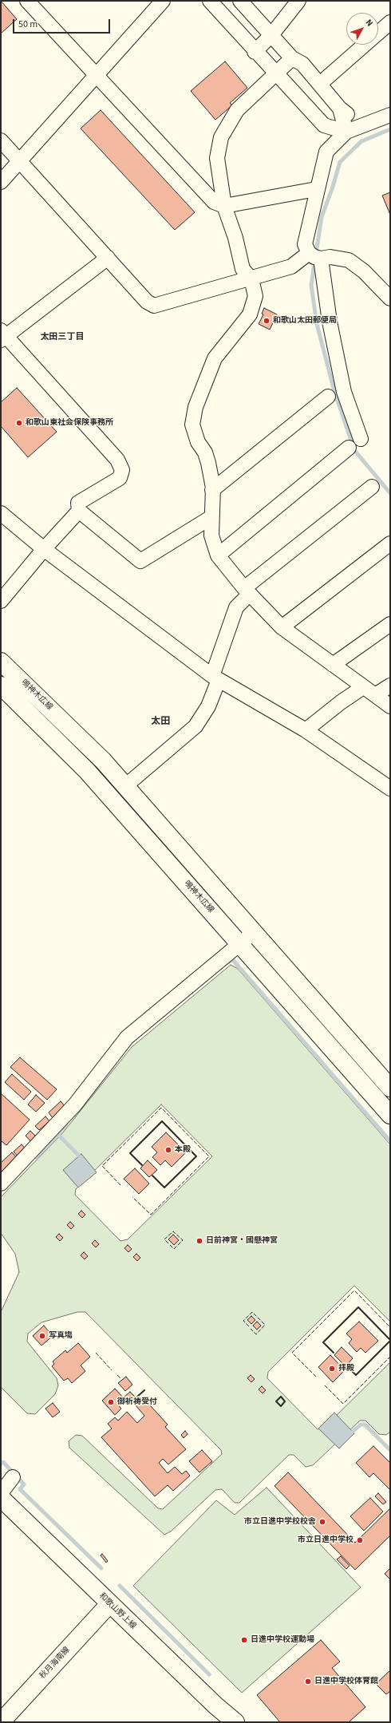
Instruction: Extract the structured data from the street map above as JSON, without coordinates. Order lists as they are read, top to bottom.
{
  "streets": {
    "main road": ["鳴神木広線", "和歌山野上線", "秋月海南線"]
  },
  "crossings": [
    ["和歌山野上線", "秋月海南線"]
  ],
  "districts": ["太田三丁目", "太田"],
  "places": [
    "和歌山太田郵便局",
    "和歌山東社会保険事務所",
    "本殿",
    "日前神宮・國懸神宮",
    "写真塲",
    "拝殿",
    "御祈祷受付",
    "市立日進中学校校舎",
    "市立日進中学校",
    "日進中学校運動場",
    "日進中学校体育館"
  ],
  "scale_bar": "50 m",
  "north": "top right"
}
